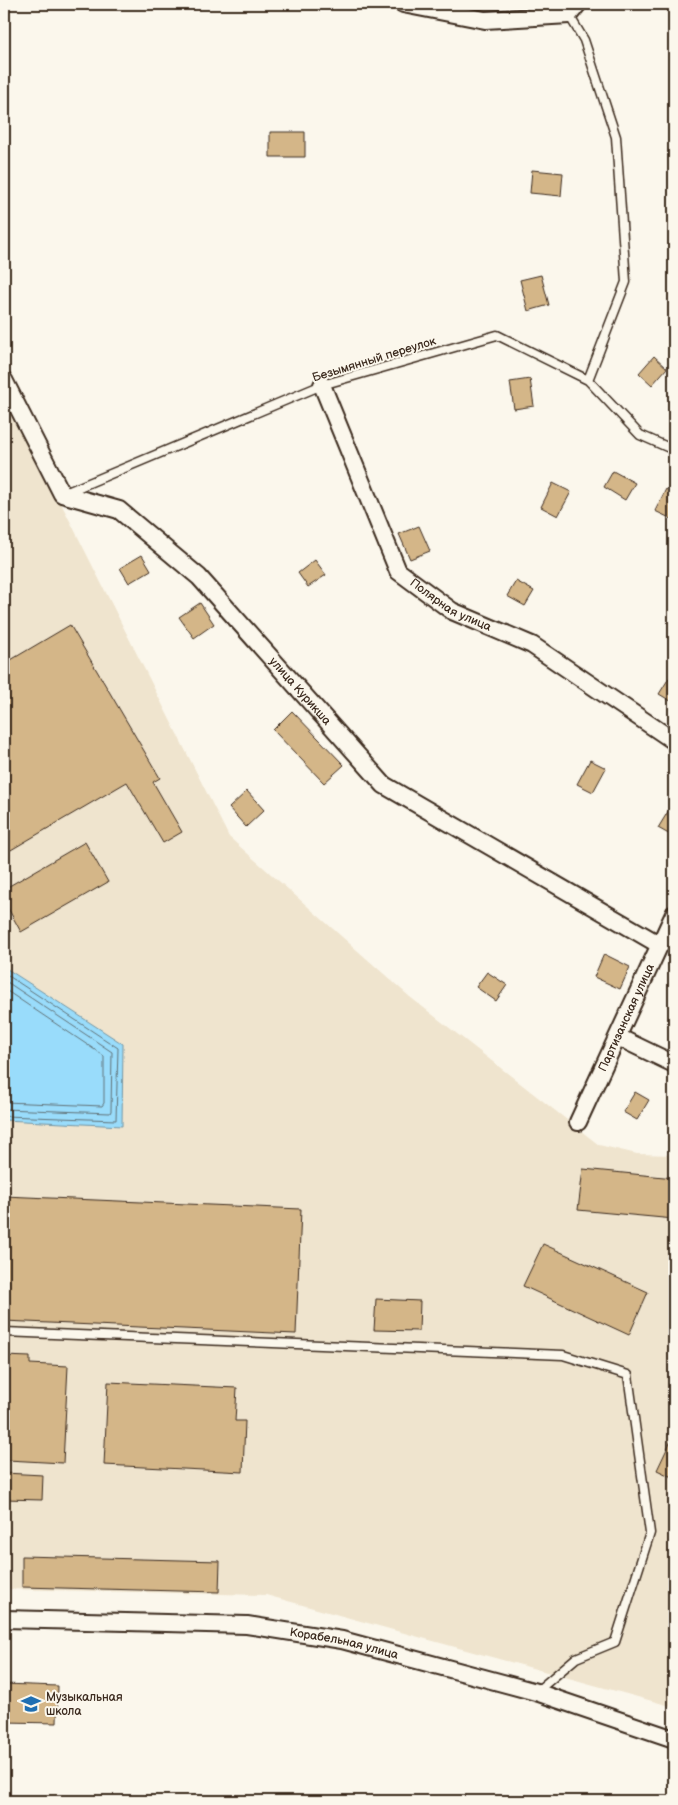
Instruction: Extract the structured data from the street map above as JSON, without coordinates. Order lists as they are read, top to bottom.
{
  "streets": {
    "street": [
      "Полярная улица",
      "улица Курикша",
      "Партизанская улица",
      "Корабельная улица"
    ],
    "lane": ["Безымянный переулок"]
  },
  "crossings": [
    ["Безымянный переулок", "Полярная улица"],
    ["Безымянный переулок", "улица Курикша"],
    ["улица Курикша", "Партизанская улица"]
  ],
  "places": {
    "school or university": ["Музыкальная школа"]
  }
}
